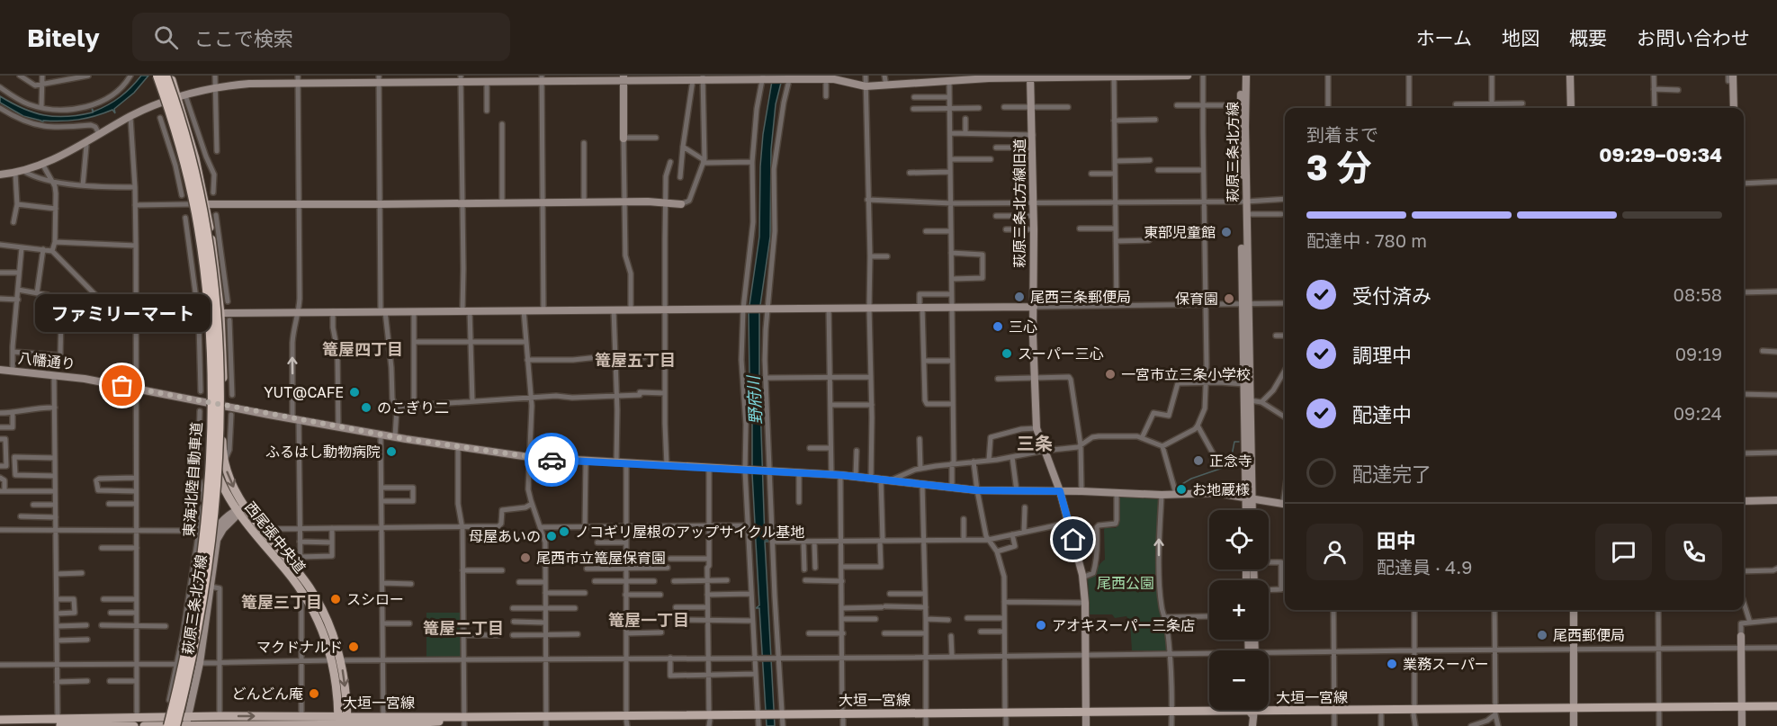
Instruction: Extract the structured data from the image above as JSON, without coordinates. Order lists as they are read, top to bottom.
{
  "streets": {
    "highway": ["東海北陸自動車道"],
    "main road": ["西尾張中央道", "大垣一宮線"],
    "street": ["萩原三条北方線", "萩原三条北方線旧道", "八幡通り"]
  },
  "crossings": [
    ["萩原三条北方線", "八幡通り"],
    ["萩原三条北方線", "西尾張中央道"],
    ["萩原三条北方線", "大垣一宮線"],
    ["萩原三条北方線旧道", "八幡通り"],
    ["萩原三条北方線旧道", "大垣一宮線"],
    ["八幡通り", "西尾張中央道"],
    ["東海北陸自動車道", "西尾張中央道"],
    ["西尾張中央道", "大垣一宮線"]
  ],
  "districts": [
    "篭屋四丁目",
    "篭屋五丁目",
    "三条",
    "篭屋三丁目",
    "篭屋一丁目",
    "篭屋二丁目"
  ],
  "water": ["野府川"],
  "parks": ["尾西公園"],
  "places": [
    "東部児童館",
    "尾西三条郵便局",
    "保育園",
    "三心",
    "スーパー三心",
    "一宮市立三条小学校",
    "ファミリーマート",
    "YUT@CAFE",
    "のこぎり二",
    "ふるはし動物病院",
    "正念寺",
    "お地蔵様",
    "ノコギリ屋根のアップサイクル基地",
    "母屋あいの",
    "尾西市立篭屋保育園",
    "スシロー",
    "アオキスーパー三条店",
    "尾西郵便局",
    "マクドナルド",
    "業務スーパー",
    "どんどん庵"
  ],
  "page": {
    "header": "Bitely",
    "search": "ここで検索",
    "nav": [
      "ホーム",
      "地図",
      "概要",
      "お問い合わせ"
    ],
    "heading": ["3 分", "到着まで", "09:29–09:34"],
    "panel": ["田中", "配達員 · 4.9"],
    "bar": "配達中 · 780 m",
    "list": [
      ["受付済み", "08:58"],
      ["調理中", "09:19"],
      ["配達中", "09:24"],
      "配達完了"
    ],
    "bubble": "ファミリーマート",
    "map_buttons": ["+", "−"]
  }
}
